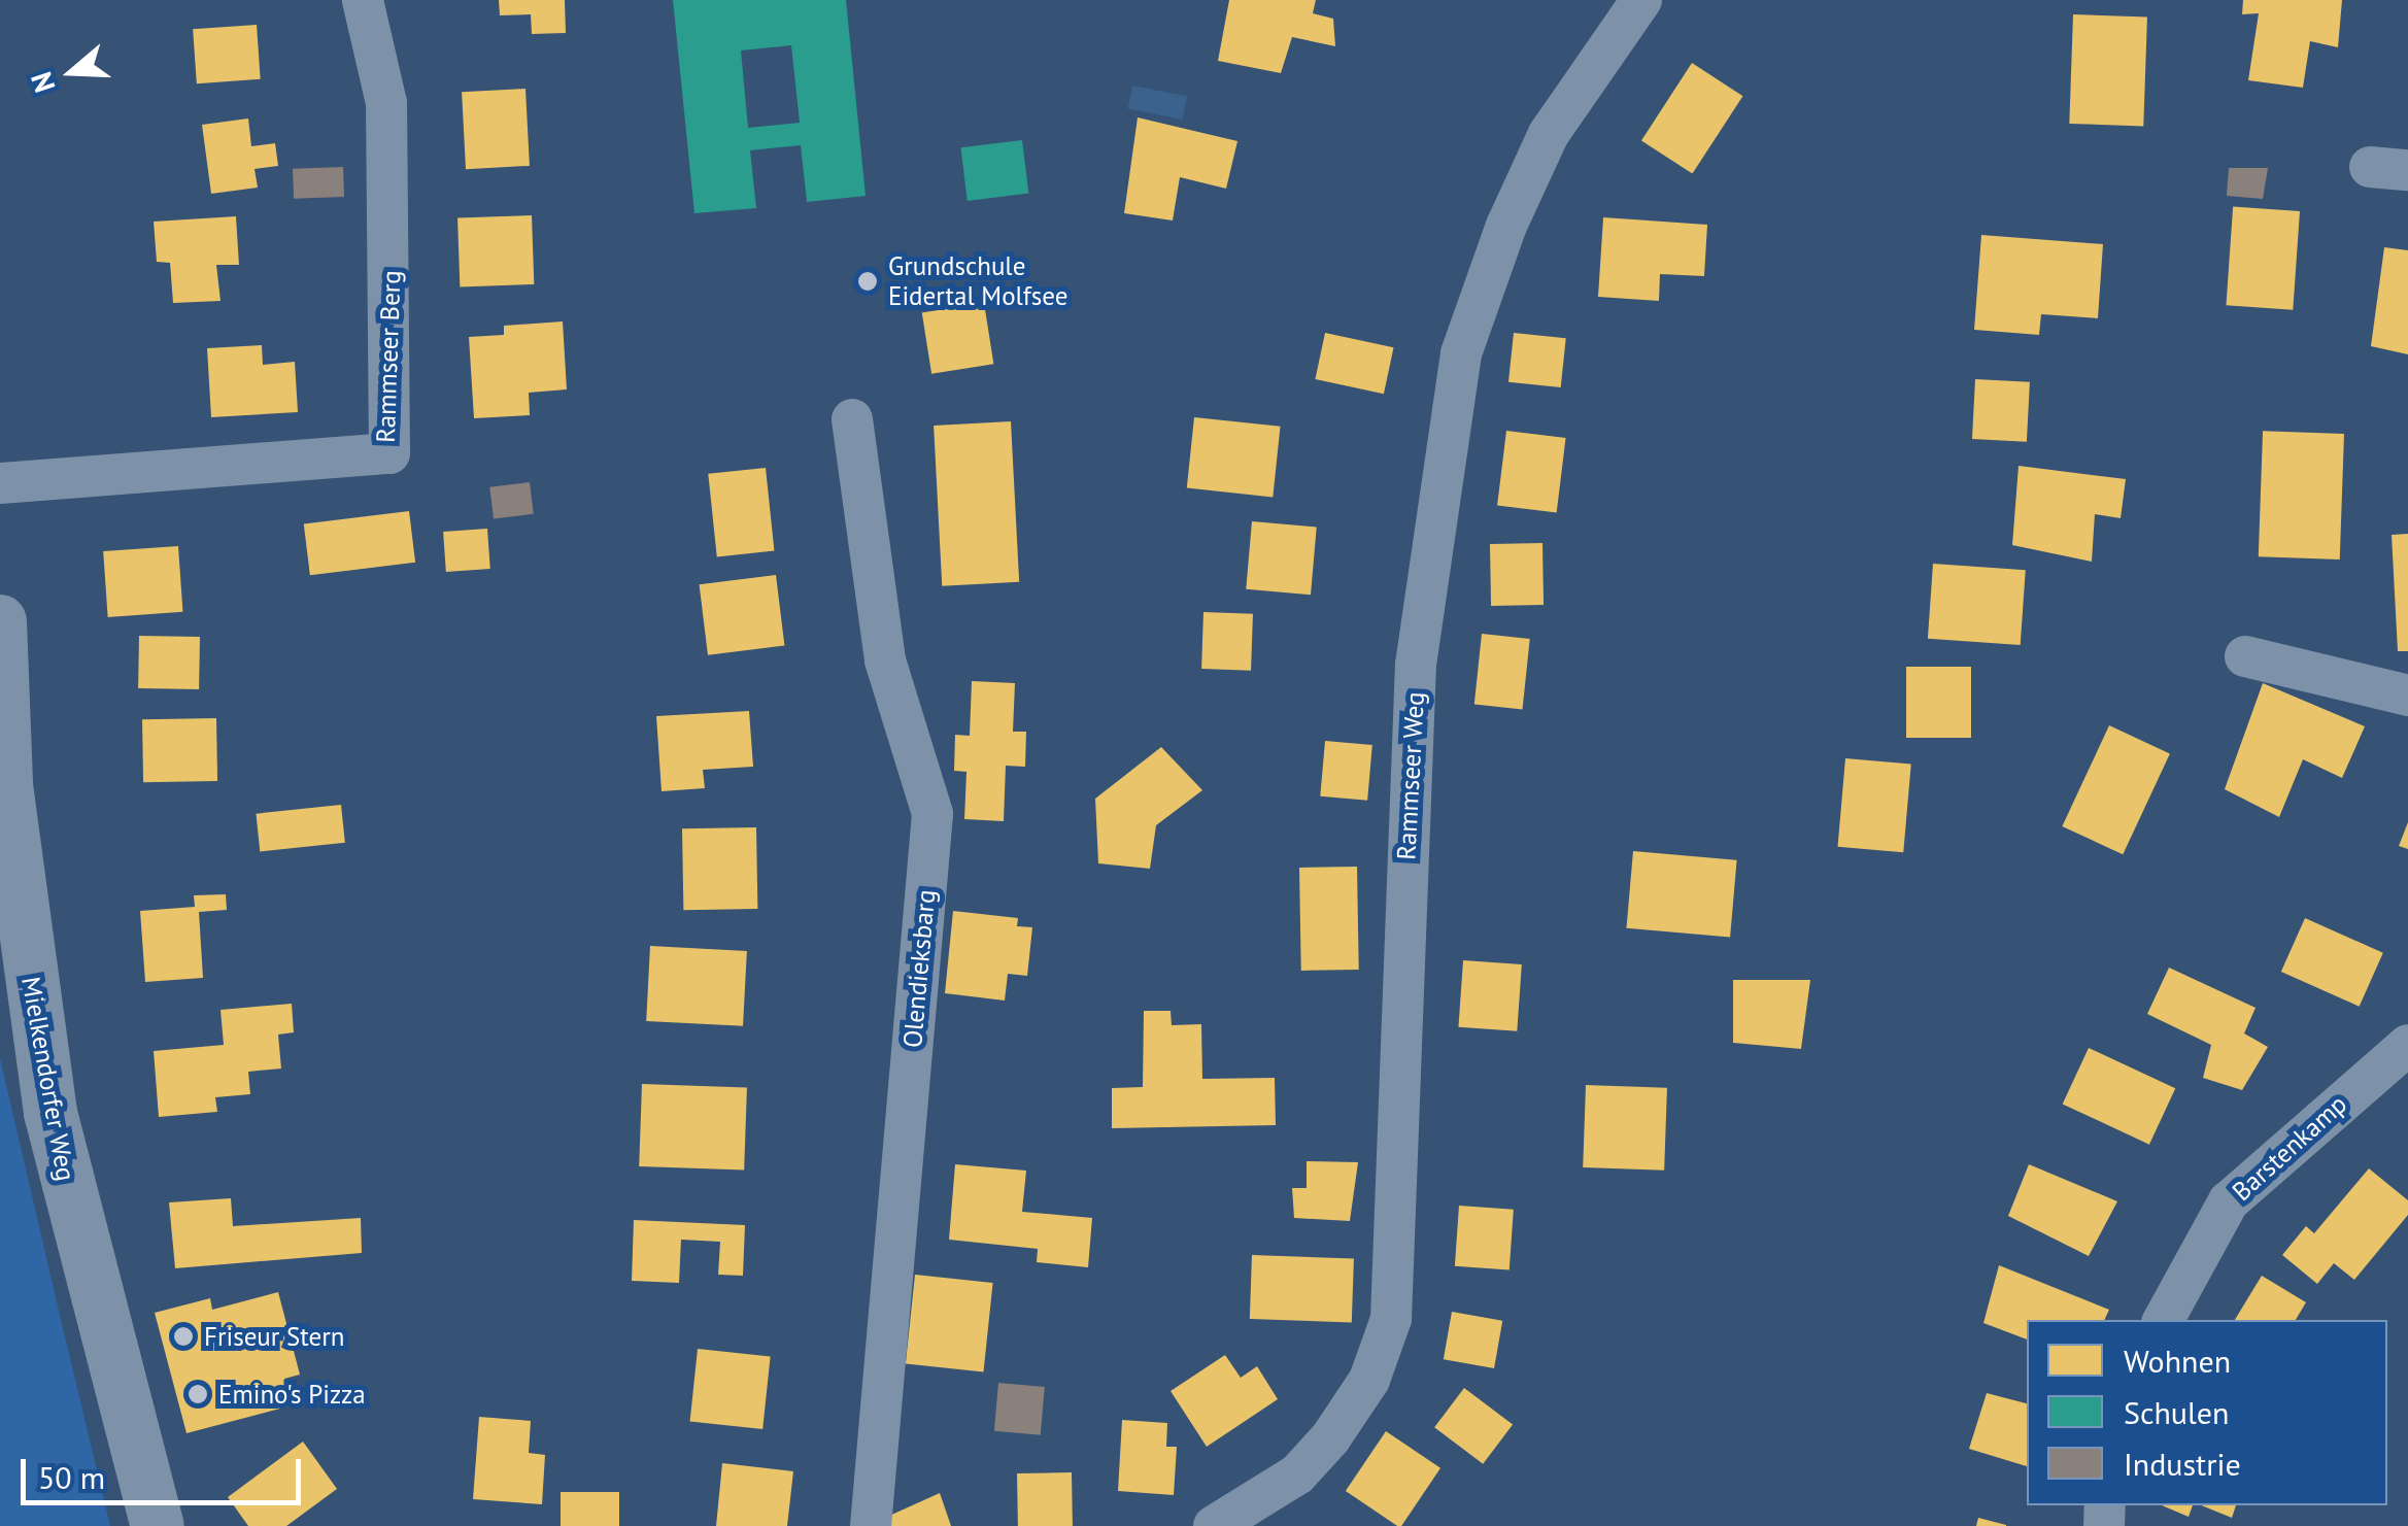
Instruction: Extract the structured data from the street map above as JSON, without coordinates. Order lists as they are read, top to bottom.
{
  "streets": {
    "street": [
      "Rammseer Berg",
      "Rammseer Weg",
      "Olendieksbarg",
      "Mielkendorfer Weg",
      "Barstenkamp"
    ]
  },
  "places": ["Grundschule Eidertal Molfsee", "Friseur Stern", "Emino's Pizza"],
  "legend": ["Wohnen", "Schulen", "Industrie"],
  "scale_bar": "50 m",
  "north": "left"
}
